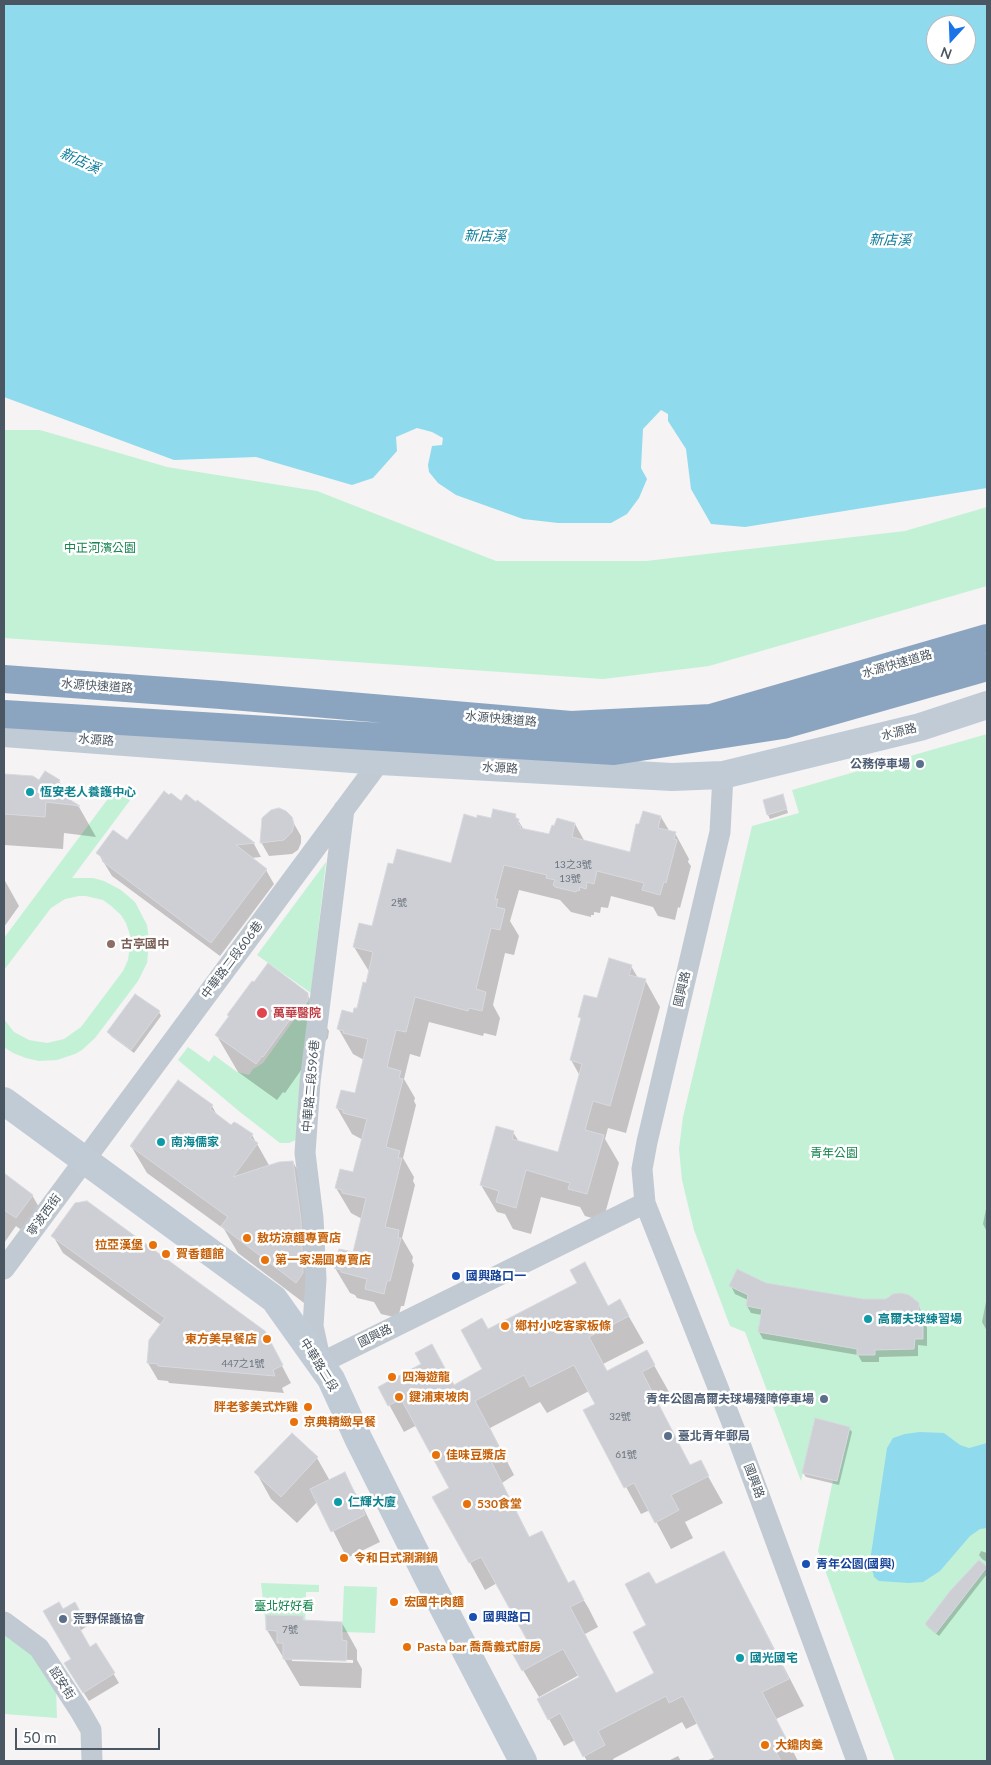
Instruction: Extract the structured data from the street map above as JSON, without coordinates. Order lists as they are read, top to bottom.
{
  "streets": {
    "highway": ["水源快速道路"],
    "street": [
      "水源路",
      "中華路二段606巷",
      "國興路",
      "中華路二段596巷",
      "寧波西街",
      "中華路二段",
      "詔安街"
    ]
  },
  "crossings": [
    ["水源路", "中華路二段606巷"],
    ["水源路", "國興路"],
    ["中華路二段606巷", "中華路二段596巷"],
    ["中華路二段606巷", "寧波西街"],
    ["中華路二段606巷", "中華路二段"],
    ["國興路", "中華路二段596巷"],
    ["國興路", "中華路二段"],
    ["中華路二段596巷", "中華路二段"],
    ["寧波西街", "中華路二段"]
  ],
  "water": ["新店溪"],
  "parks": ["中正河濱公園", "青年公園", "臺北好好看"],
  "places": [
    "公務停車場",
    "恆安老人養護中心",
    "古亭國中",
    "萬華醫院",
    "南海儒家",
    "敖坊涼麵專賣店",
    "拉亞漢堡",
    "賀香麵館",
    "第一家湯圓專賣店",
    "國興路口一",
    "高爾夫球練習場",
    "鄉村小吃客家板條",
    "東方美早餐店",
    "四海遊龍",
    "鍵浦東坡肉",
    "青年公園高爾夫球場殘障停車場",
    "胖老爹美式炸雞",
    "京典精緻早餐",
    "臺北青年郵局",
    "佳味豆漿店",
    "仁輝大廈",
    "530食堂",
    "令和日式涮涮鍋",
    "青年公園(國興)",
    "宏國牛肉麵",
    "國興路口",
    "荒野保護協會",
    "Pasta bar 喬喬義式廚房",
    "國光國宅",
    "大鐤肉羹"
  ],
  "house_numbers": [
    "13之3號",
    "13號",
    "2號",
    "447之1號",
    "32號",
    "61號",
    "7號"
  ],
  "scale_bar": "50 m",
  "north": "bottom"
}
